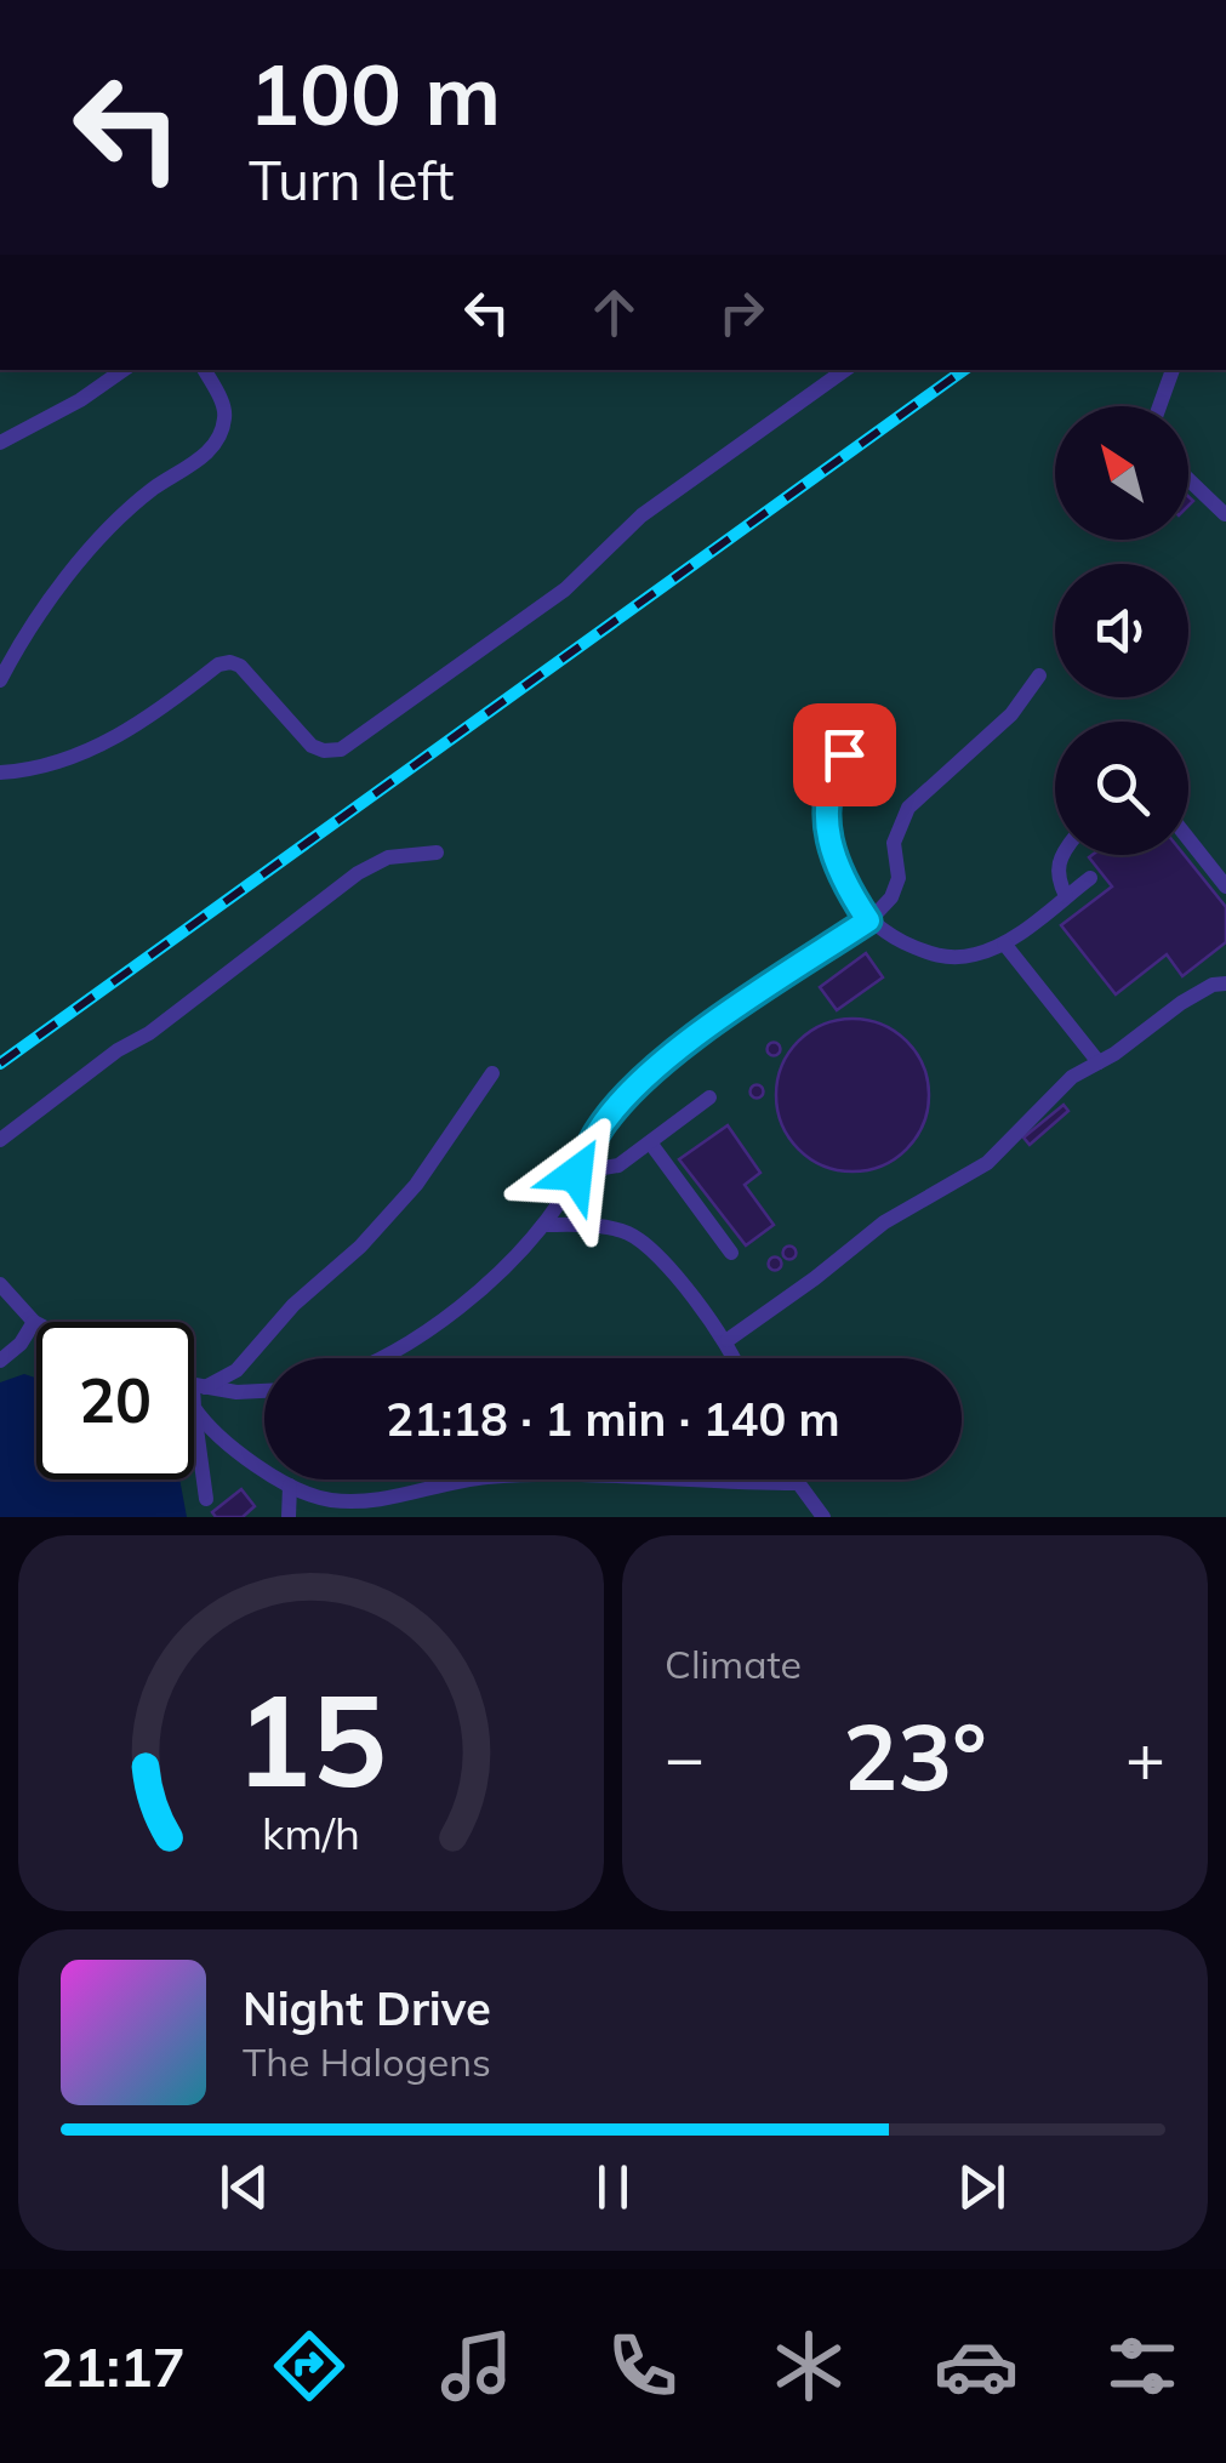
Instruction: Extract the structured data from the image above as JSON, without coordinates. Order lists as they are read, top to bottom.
{
  "north": "top left",
  "page": {
    "turn": ["100 m", "Turn left"],
    "limit": "20",
    "trip": "21:18 · 1 min · 140 m",
    "tile": "Climate",
    "heat": ["−", "23°", "+"],
    "song": ["Night Drive", "The Halogens"],
    "tabs": "21:17",
    "gauge": ["15", "km/h"]
  }
}
